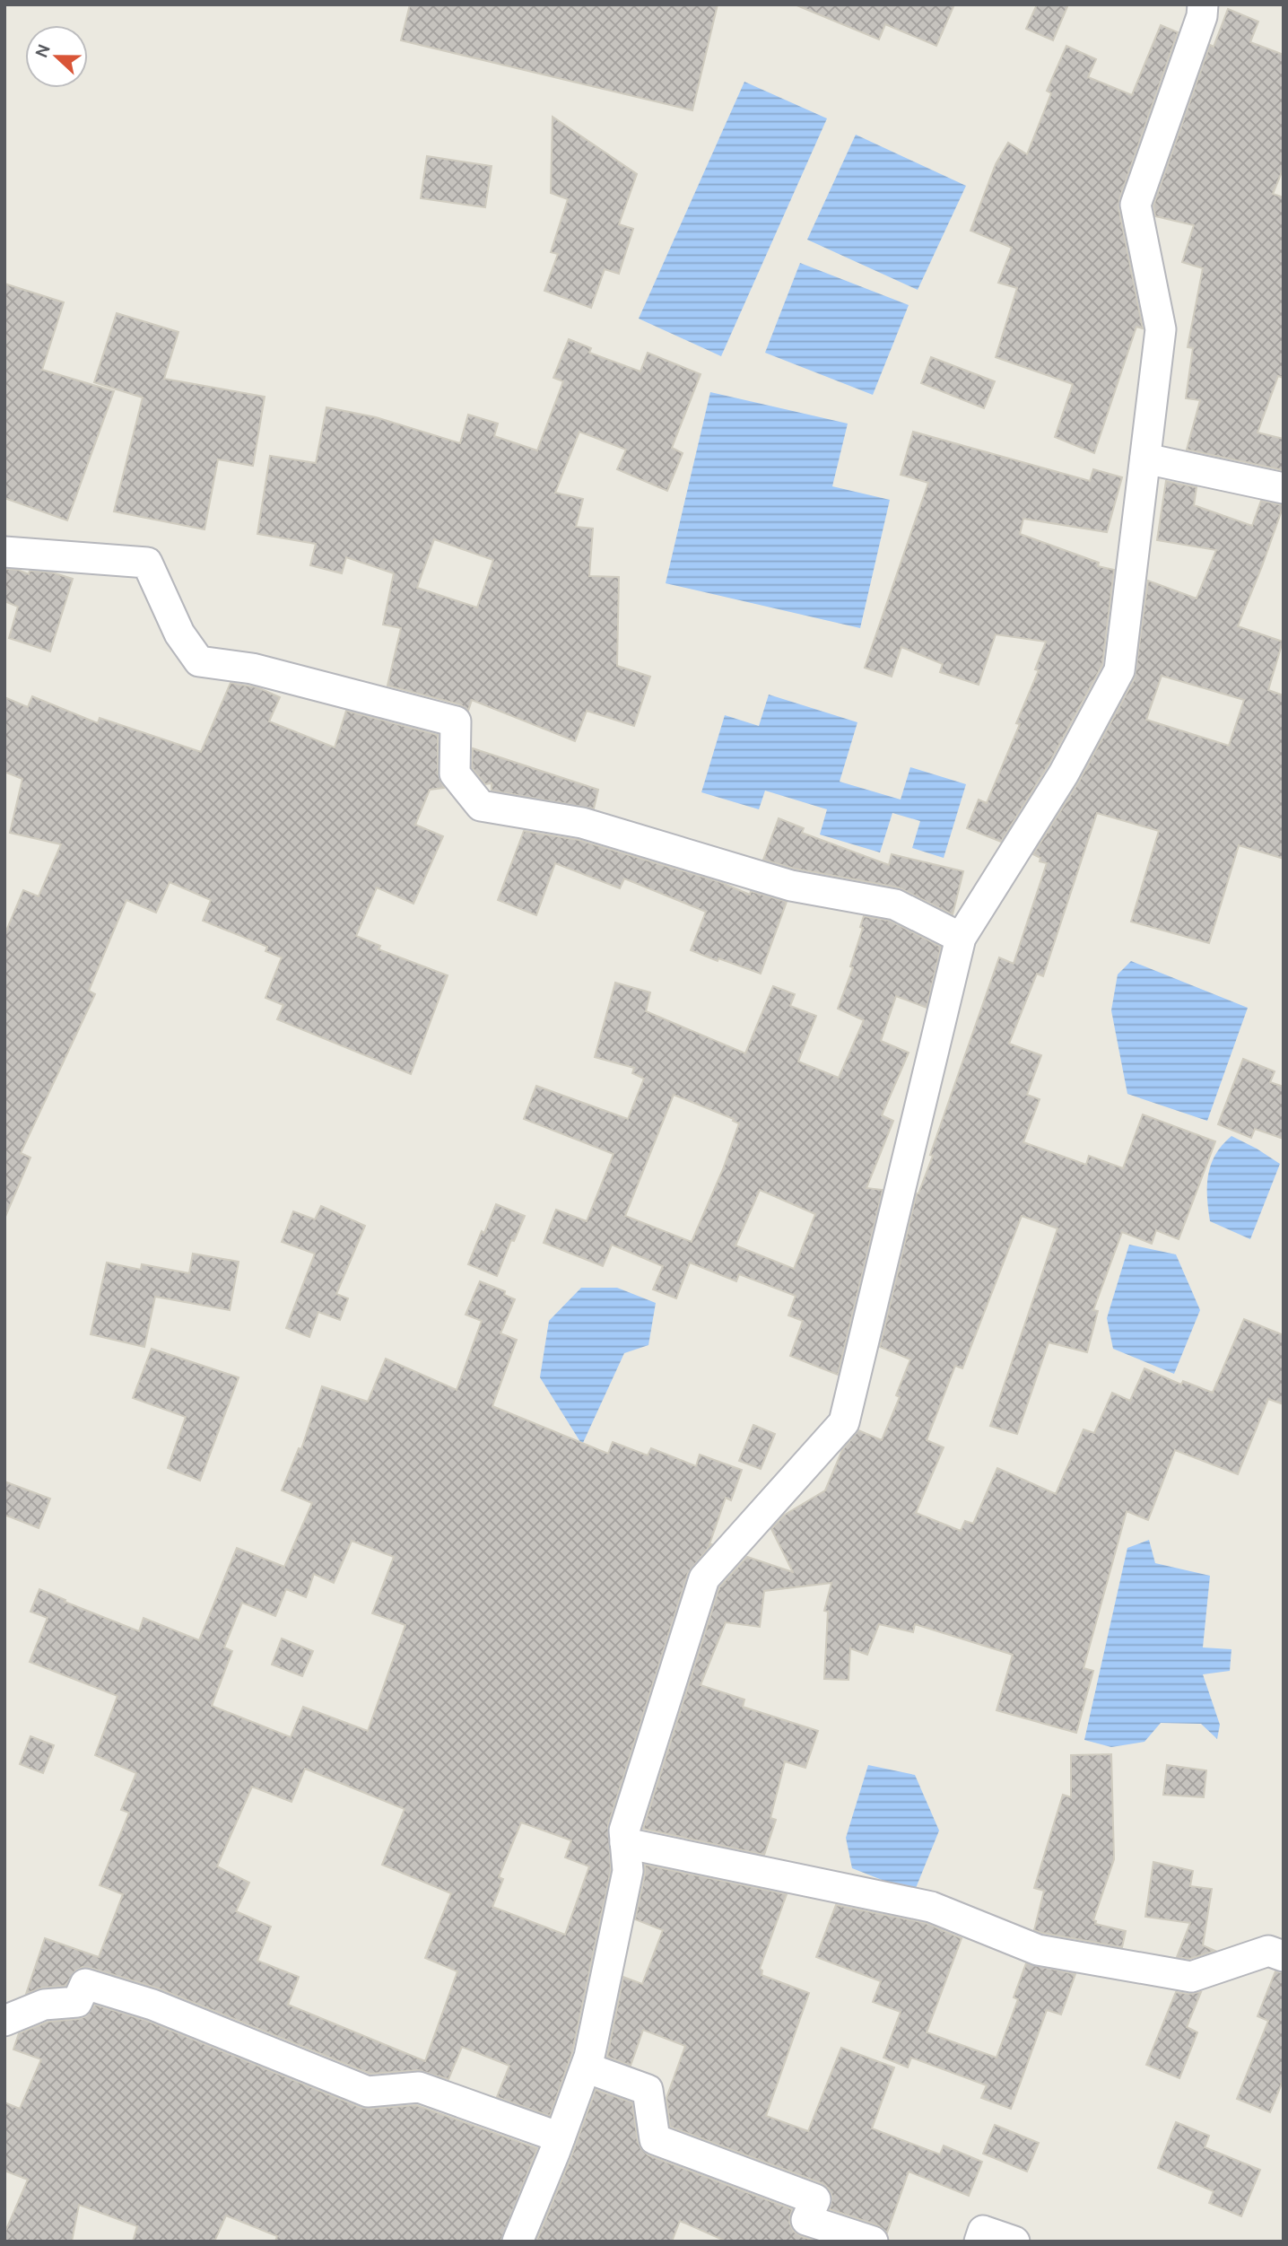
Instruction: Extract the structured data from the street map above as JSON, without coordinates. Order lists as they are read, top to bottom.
{
  "north": "left"
}
